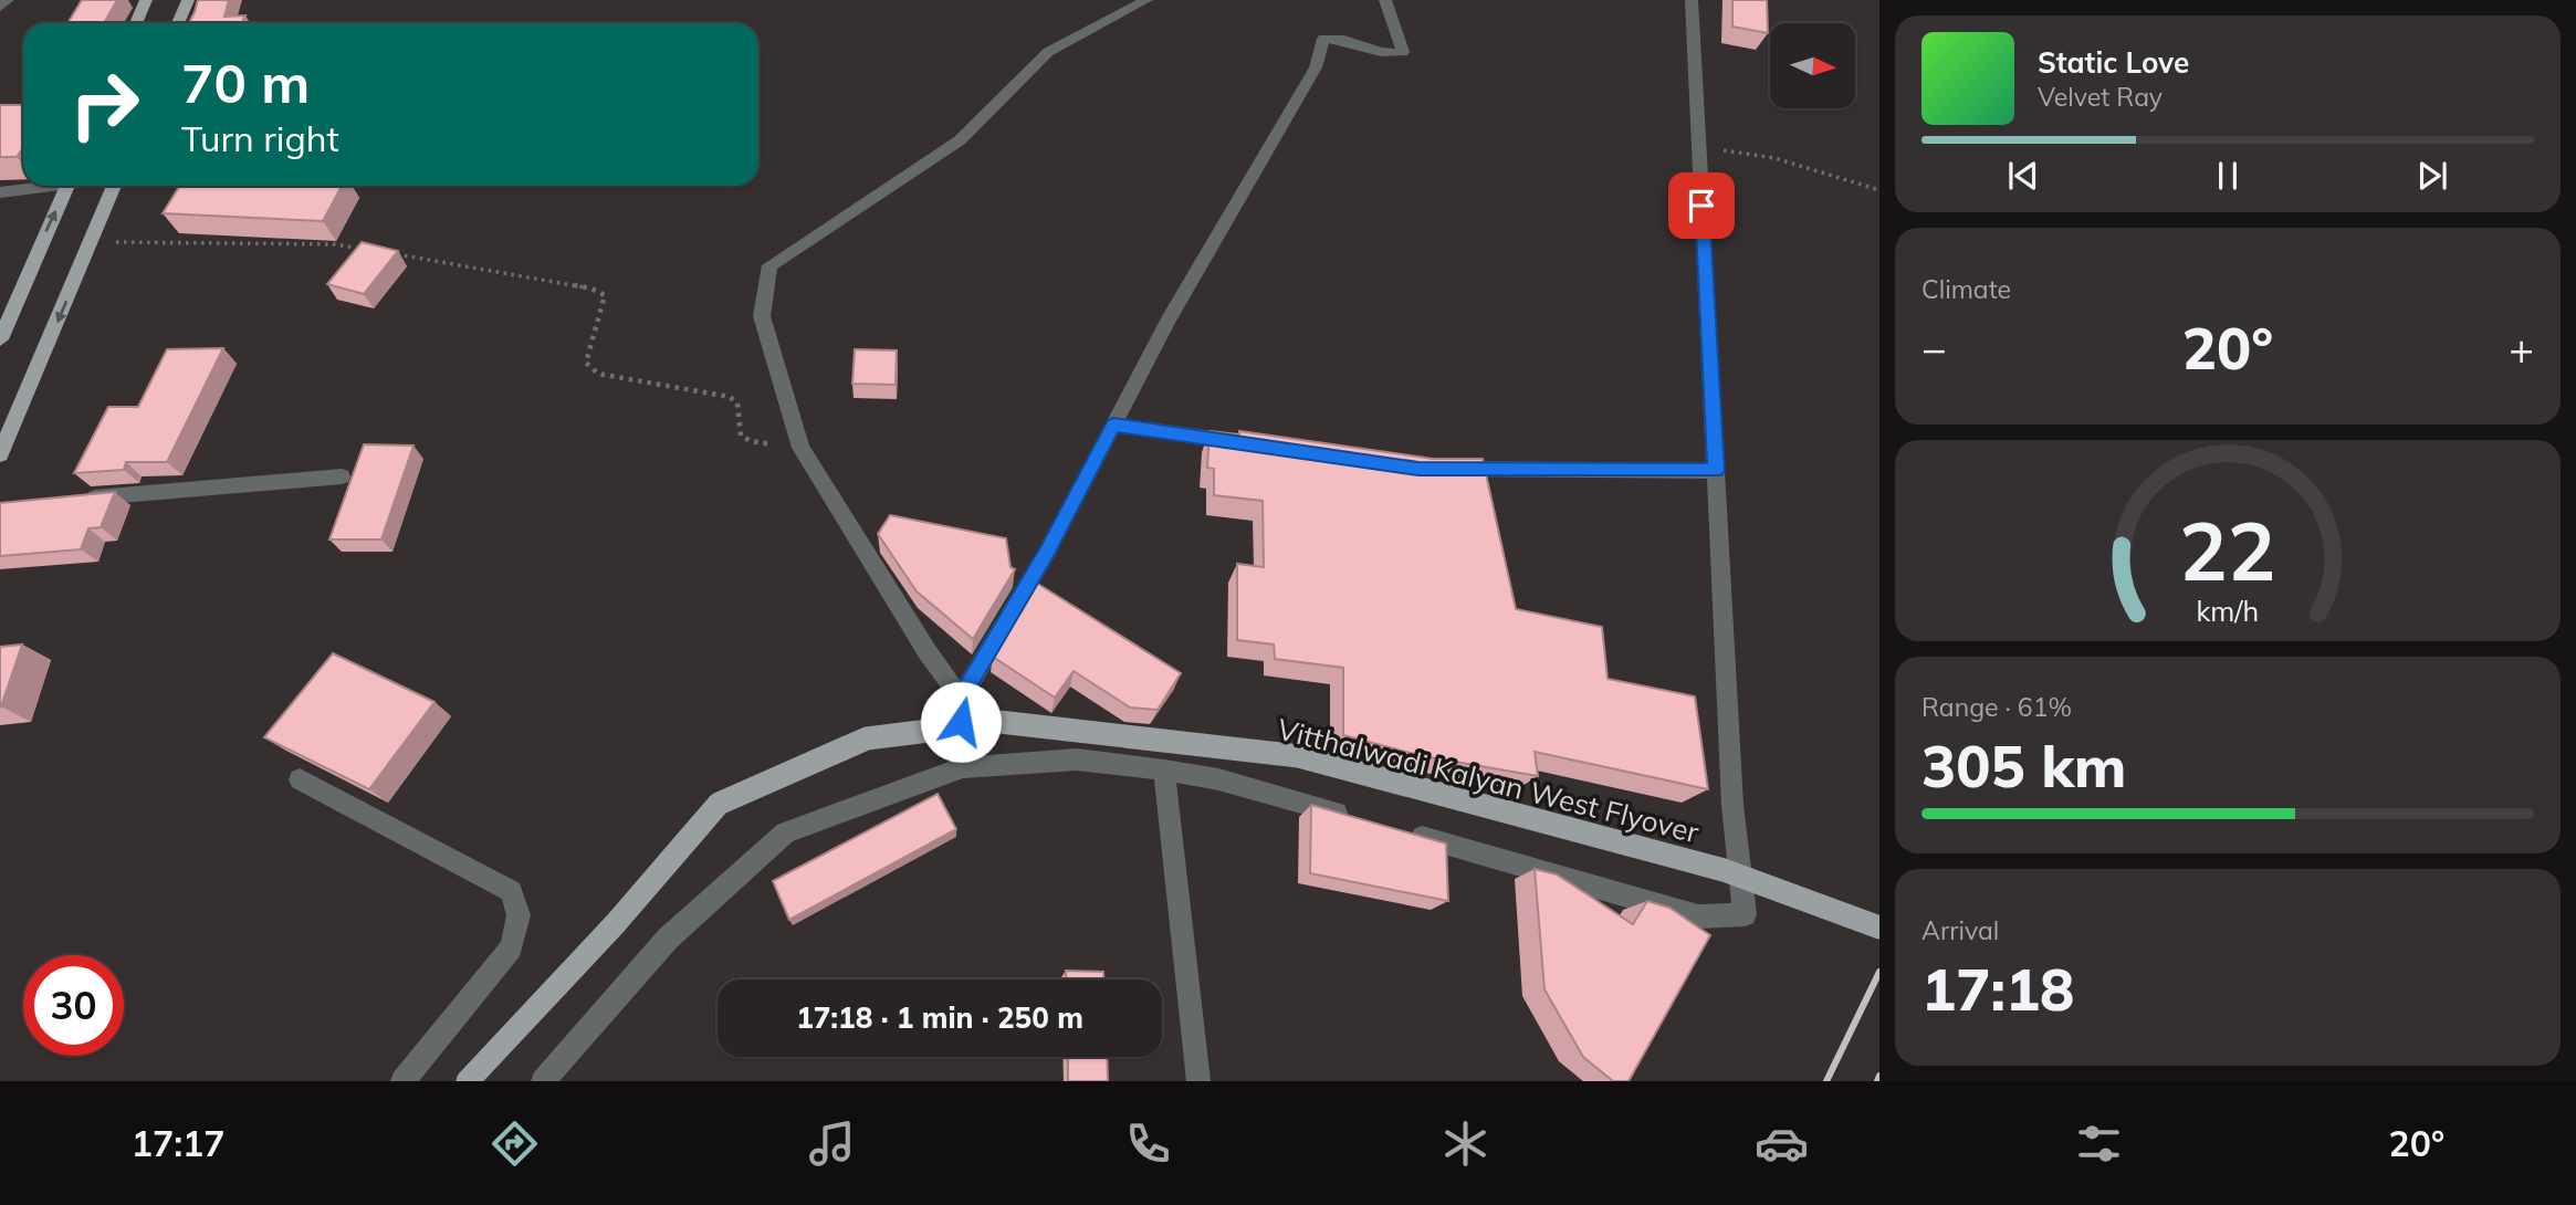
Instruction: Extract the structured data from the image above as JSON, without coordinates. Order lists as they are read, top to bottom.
{
  "streets": {
    "main road": ["Vitthalwadi Kalyan West Flyover"]
  },
  "north": "right",
  "page": {
    "turn": ["70 m", "Turn right"],
    "song": ["Static Love", "Velvet Ray"],
    "tile": [
      "Climate",
      ["Range · 61%", "305 km"],
      ["Arrival", "17:18"]
    ],
    "heat": ["−", "20°", "+"],
    "limit": "30",
    "trip": "17:18 · 1 min · 250 m",
    "tabs": ["17:17", "20°"],
    "gauge": ["22", "km/h"]
  }
}
